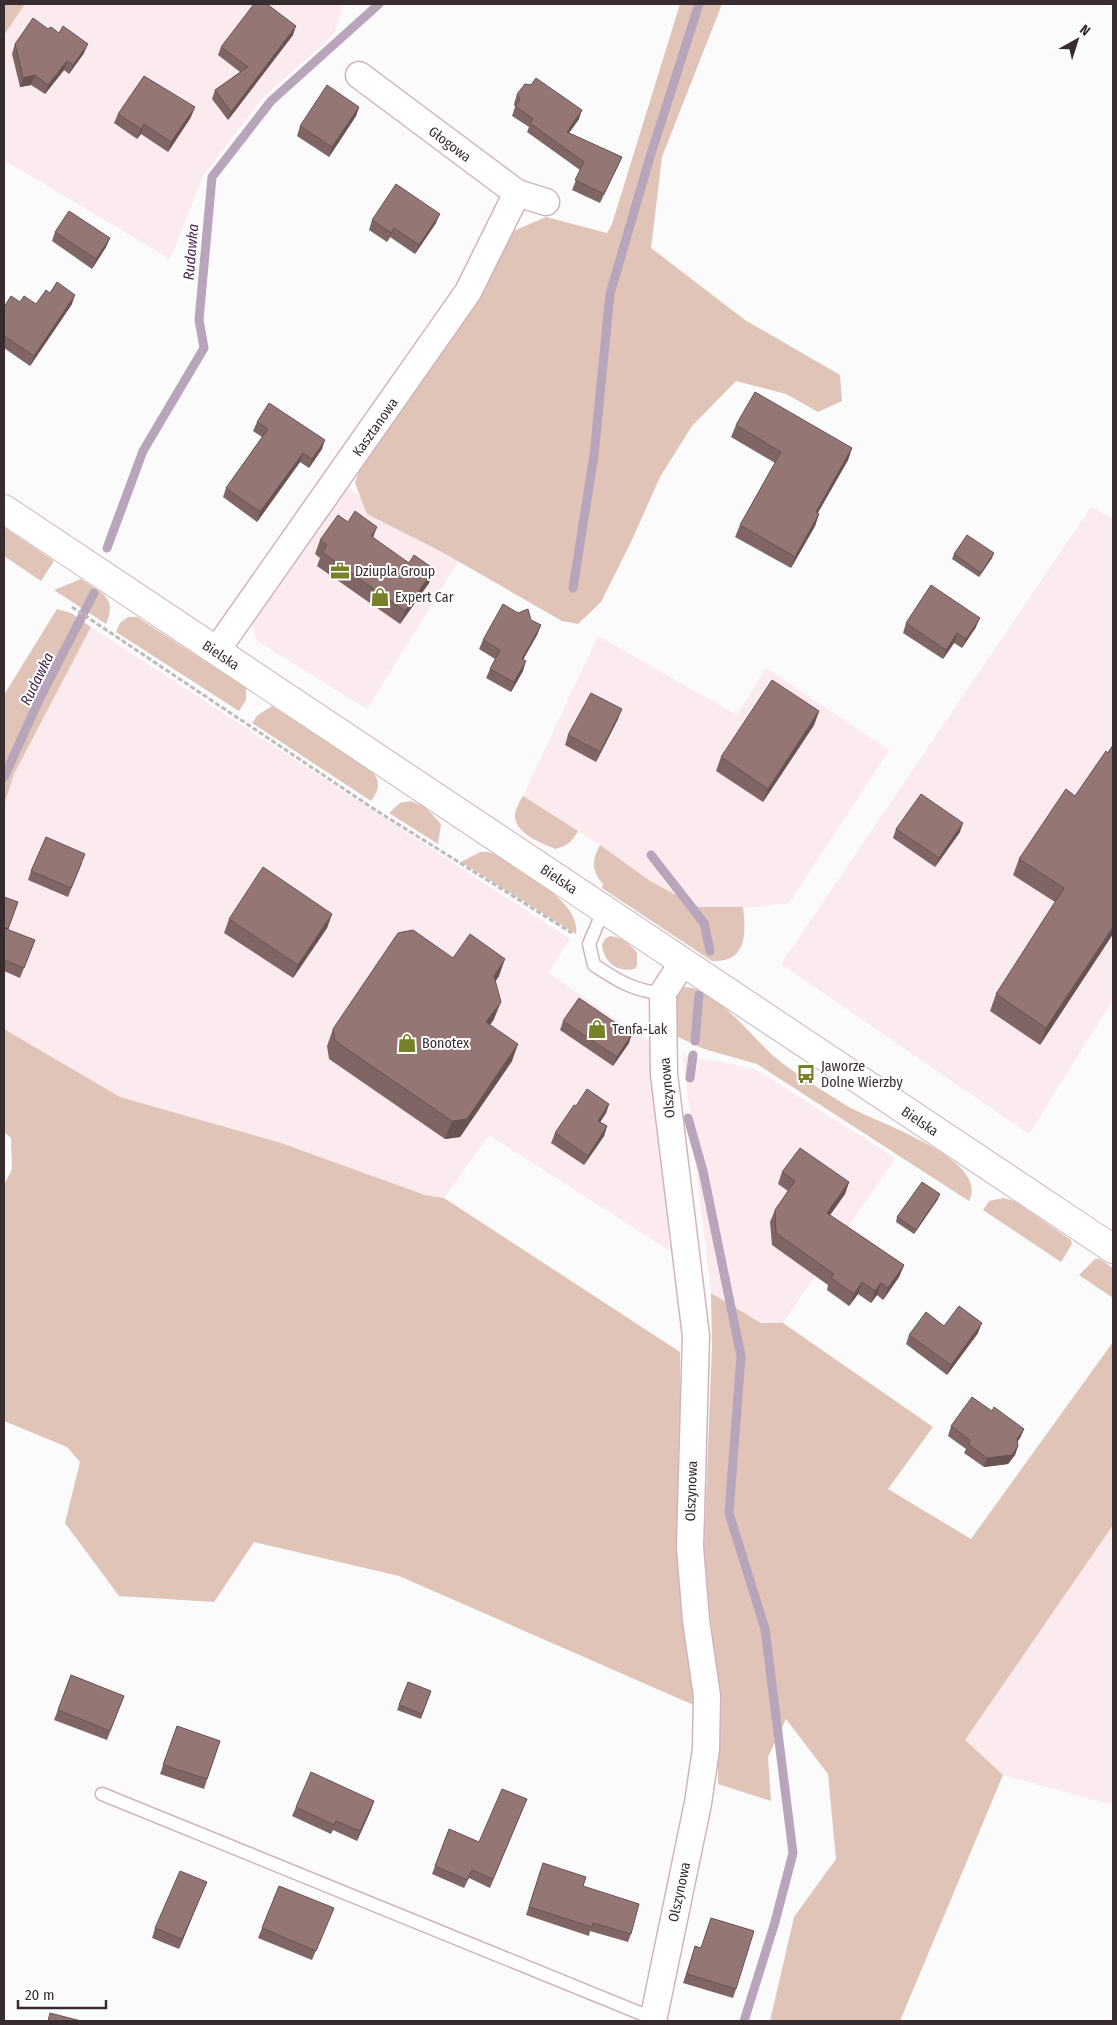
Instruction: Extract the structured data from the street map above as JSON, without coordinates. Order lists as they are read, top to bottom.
{
  "streets": {
    "main road": ["Bielska"],
    "street": ["Głogowa", "Kasztanowa", "Olszynowa"]
  },
  "crossings": [
    ["Głogowa", "Kasztanowa"],
    ["Kasztanowa", "Bielska"]
  ],
  "water": ["Rudawka"],
  "places": {
    "office": ["Dziupla Group"],
    "shop": ["Expert Car", "Tenfa-Lak", "Bonotex"],
    "bus stop": ["Jaworze Dolne Wierzby"]
  },
  "scale_bar": "20 m",
  "north": "top right"
}
